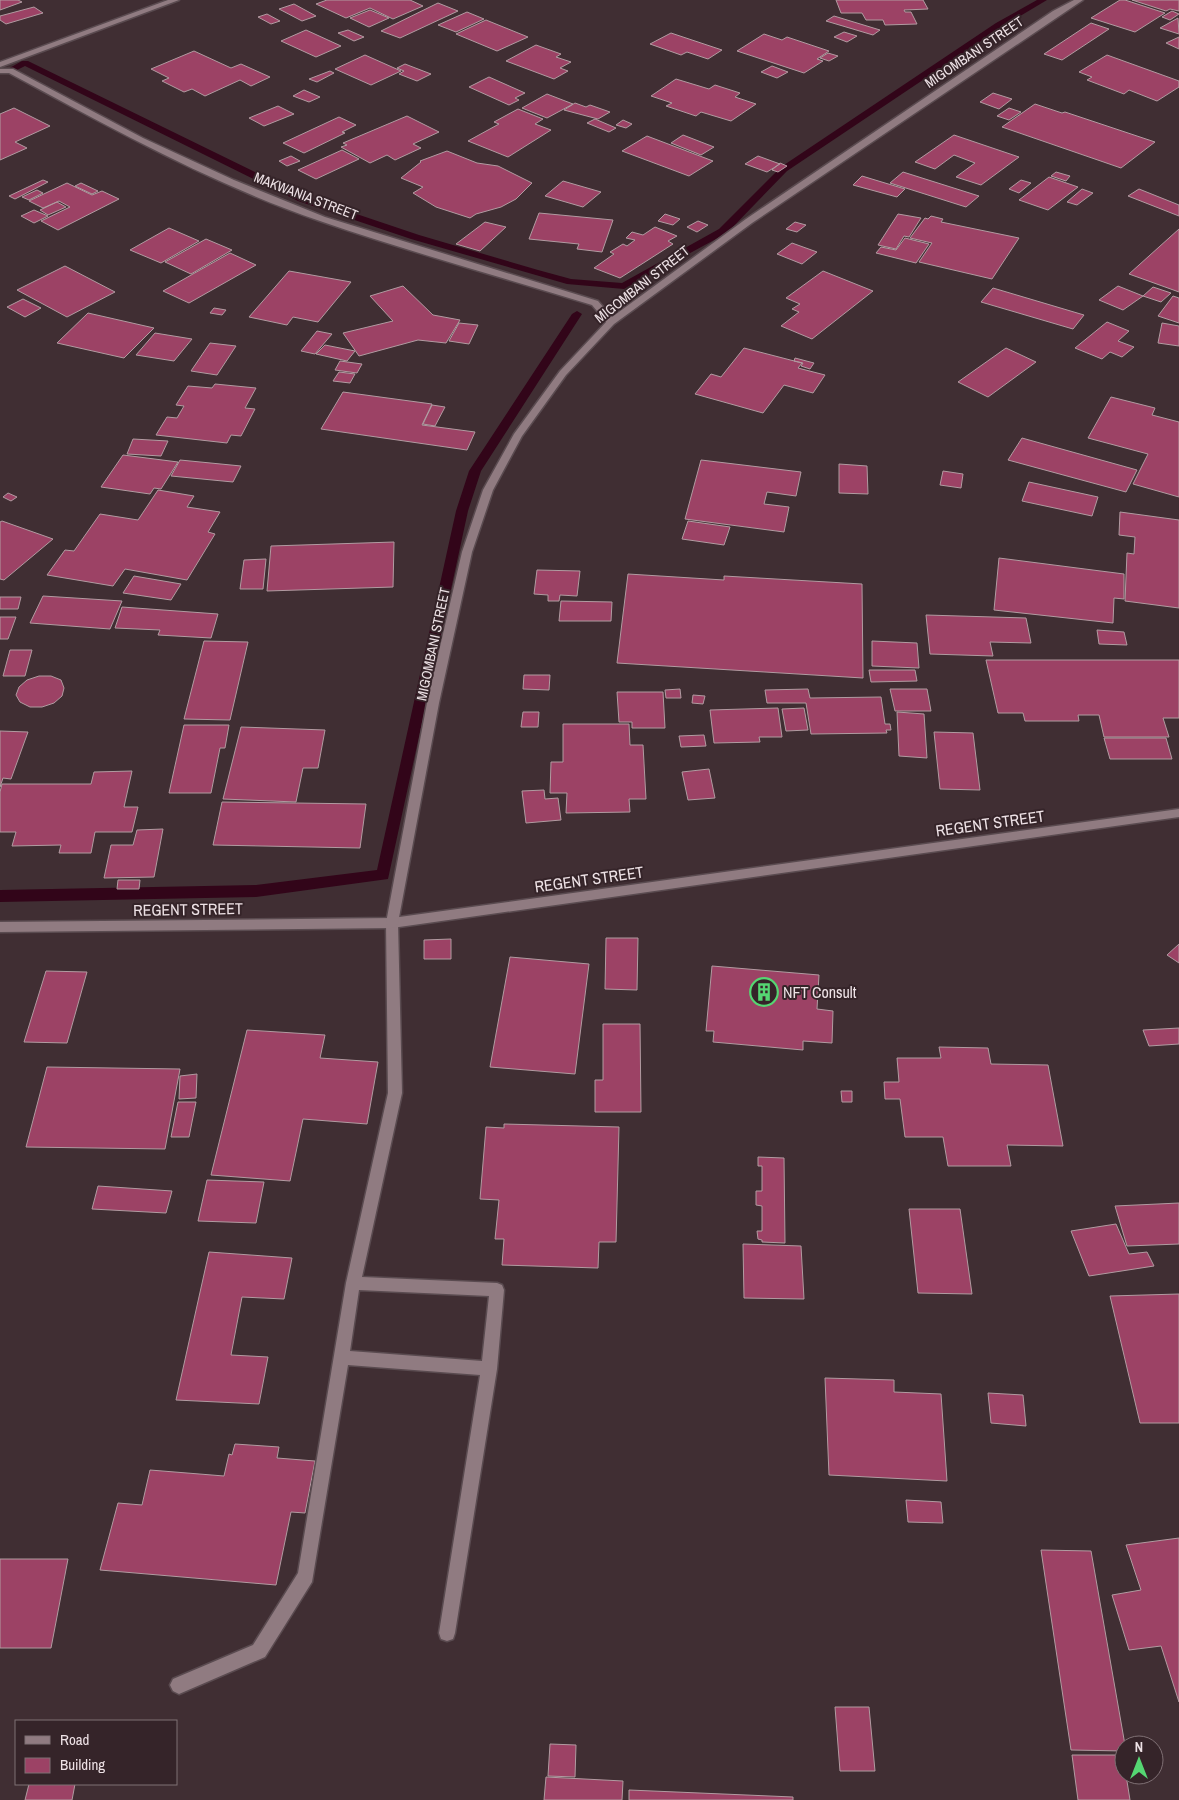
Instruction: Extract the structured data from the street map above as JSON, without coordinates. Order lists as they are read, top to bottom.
{
  "streets": {
    "main road": ["MIGOMBANI STREET", "MAKWANIA STREET", "REGENT STREET"]
  },
  "crossings": [
    ["MIGOMBANI STREET", "MAKWANIA STREET"],
    ["MIGOMBANI STREET", "REGENT STREET"]
  ],
  "places": {
    "building": ["NFT Consult"]
  },
  "legend": ["Road", "Building"],
  "north": "top"
}
